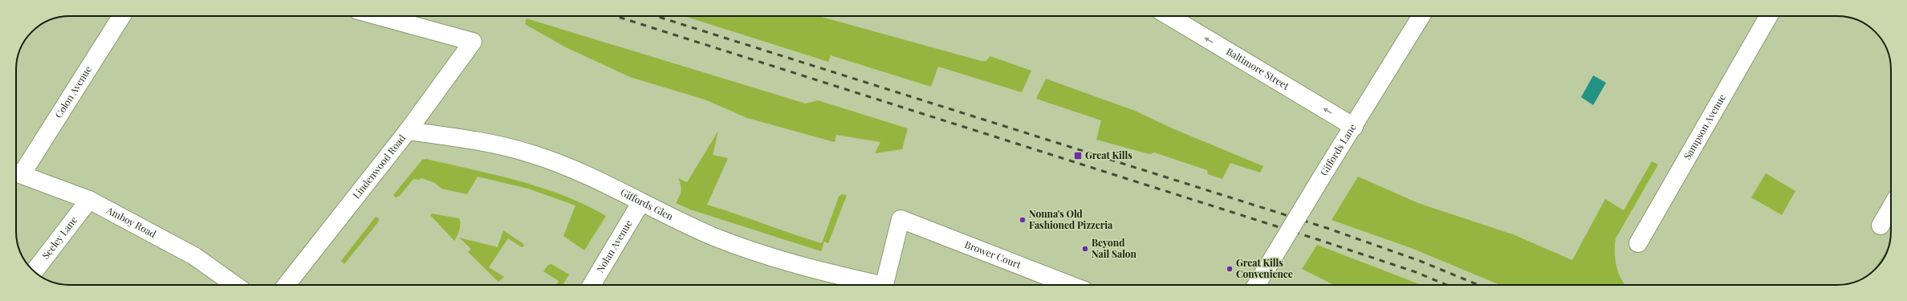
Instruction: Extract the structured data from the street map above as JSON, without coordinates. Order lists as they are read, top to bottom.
{
  "streets": {
    "street": [
      "Baltimore Street",
      "Colon Avenue",
      "Sampson Avenue",
      "Giffords Lane",
      "Lindenwood Road",
      "Giffords Glen",
      "Amboy Road",
      "Seeley Lane",
      "Nolan Avenue",
      "Brower Court"
    ]
  },
  "crossings": [
    ["Baltimore Street", "Giffords Lane"],
    ["Colon Avenue", "Amboy Road"],
    ["Lindenwood Road", "Giffords Glen"],
    ["Giffords Glen", "Nolan Avenue"],
    ["Amboy Road", "Seeley Lane"]
  ],
  "one_way": ["Baltimore Street"],
  "places": {
    "transit": ["Great Kills"],
    "other": ["Nonna's Old Fashioned Pizzeria", "Beyond Nail Salon", "Great Kills Convenience"]
  }
}
